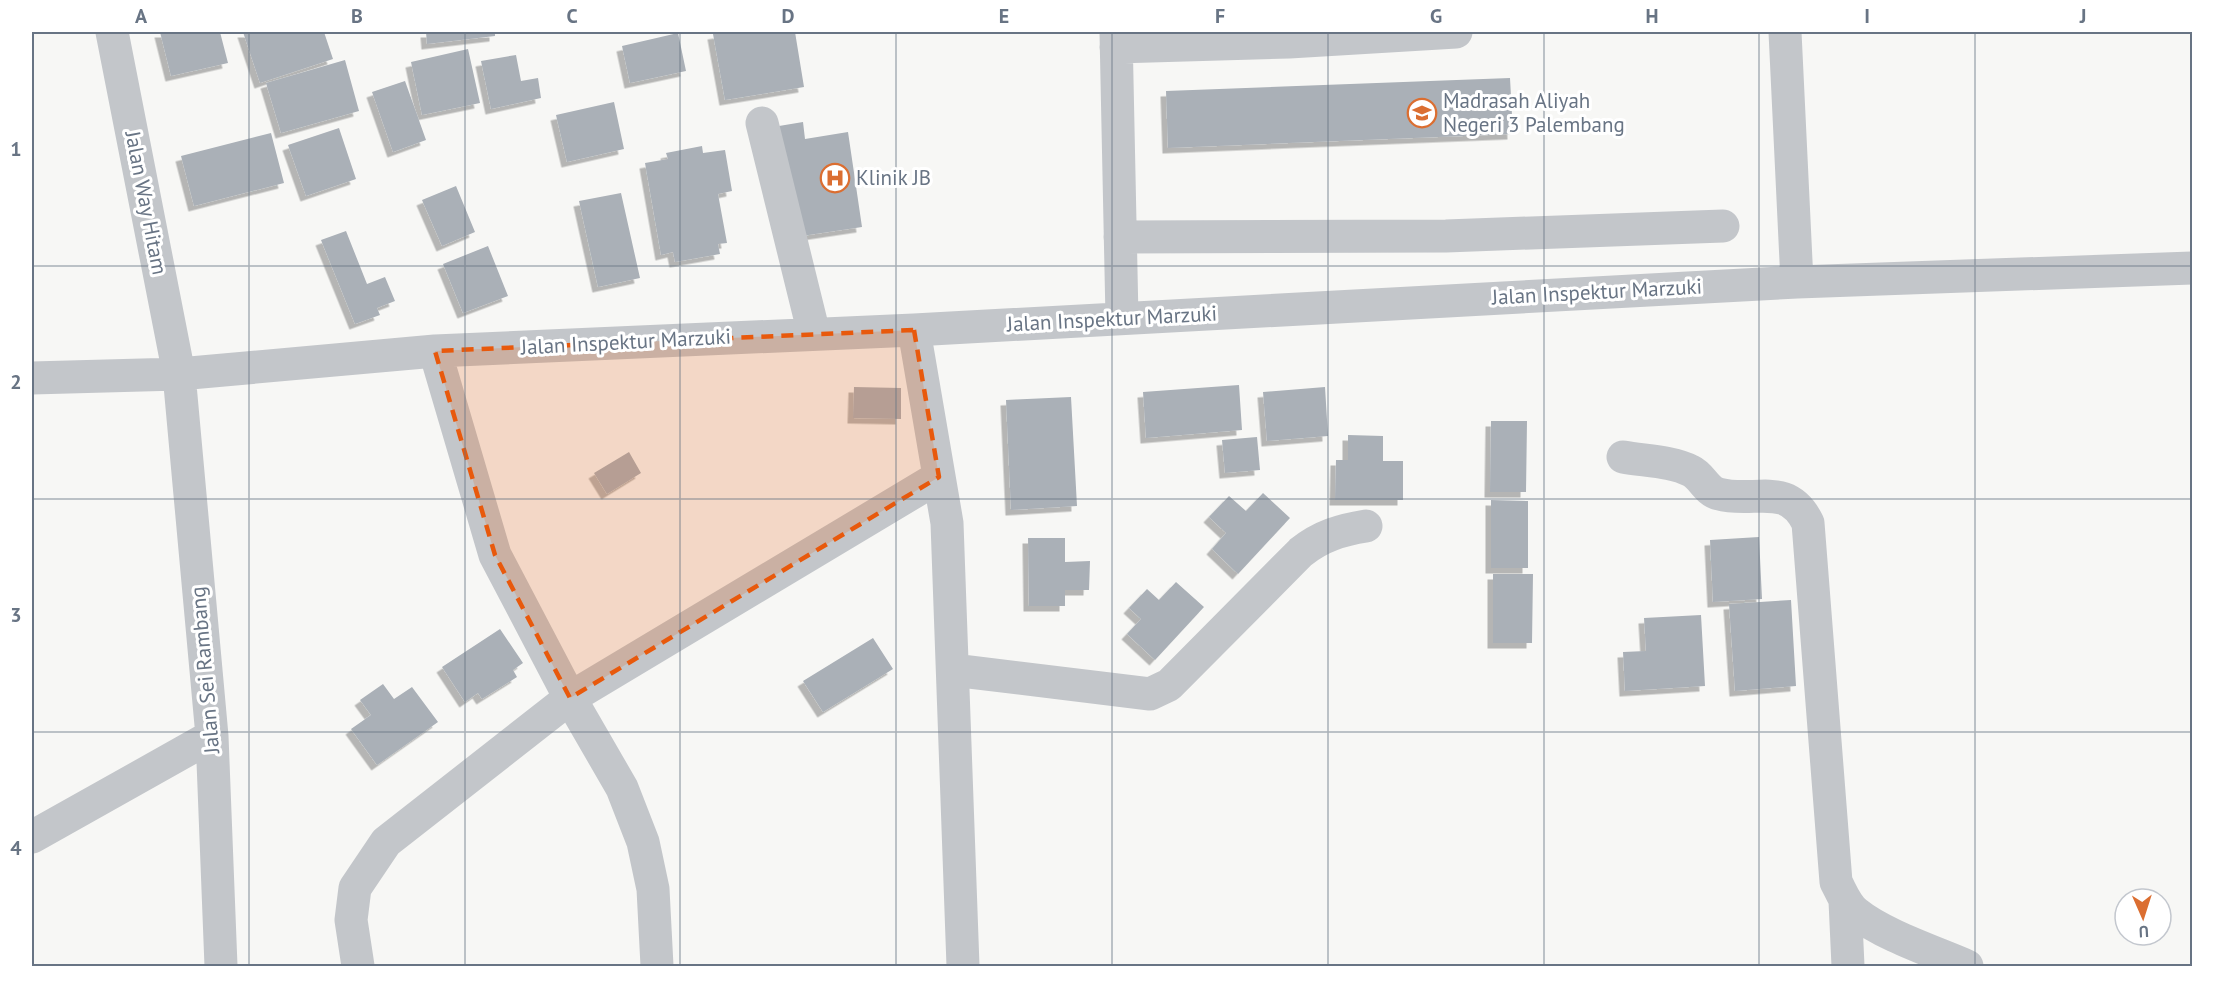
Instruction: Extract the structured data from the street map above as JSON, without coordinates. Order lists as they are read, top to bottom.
{
  "streets": {
    "street": ["Jalan Way Hitam", "Jalan Inspektur Marzuki", "Jalan Sei Rambang"]
  },
  "crossings": [
    ["Jalan Way Hitam", "Jalan Inspektur Marzuki"],
    ["Jalan Way Hitam", "Jalan Sei Rambang"],
    ["Jalan Inspektur Marzuki", "Jalan Sei Rambang"]
  ],
  "places": {
    "school or university": ["Madrasah Aliyah Negeri 3 Palembang"],
    "hospital": ["Klinik JB"]
  },
  "north": "bottom",
  "grid": {
    "columns": [
      "A",
      "B",
      "C",
      "D",
      "E",
      "F",
      "G",
      "H",
      "I",
      "J"
    ],
    "rows": [
      "1",
      "2",
      "3",
      "4"
    ]
  }
}
